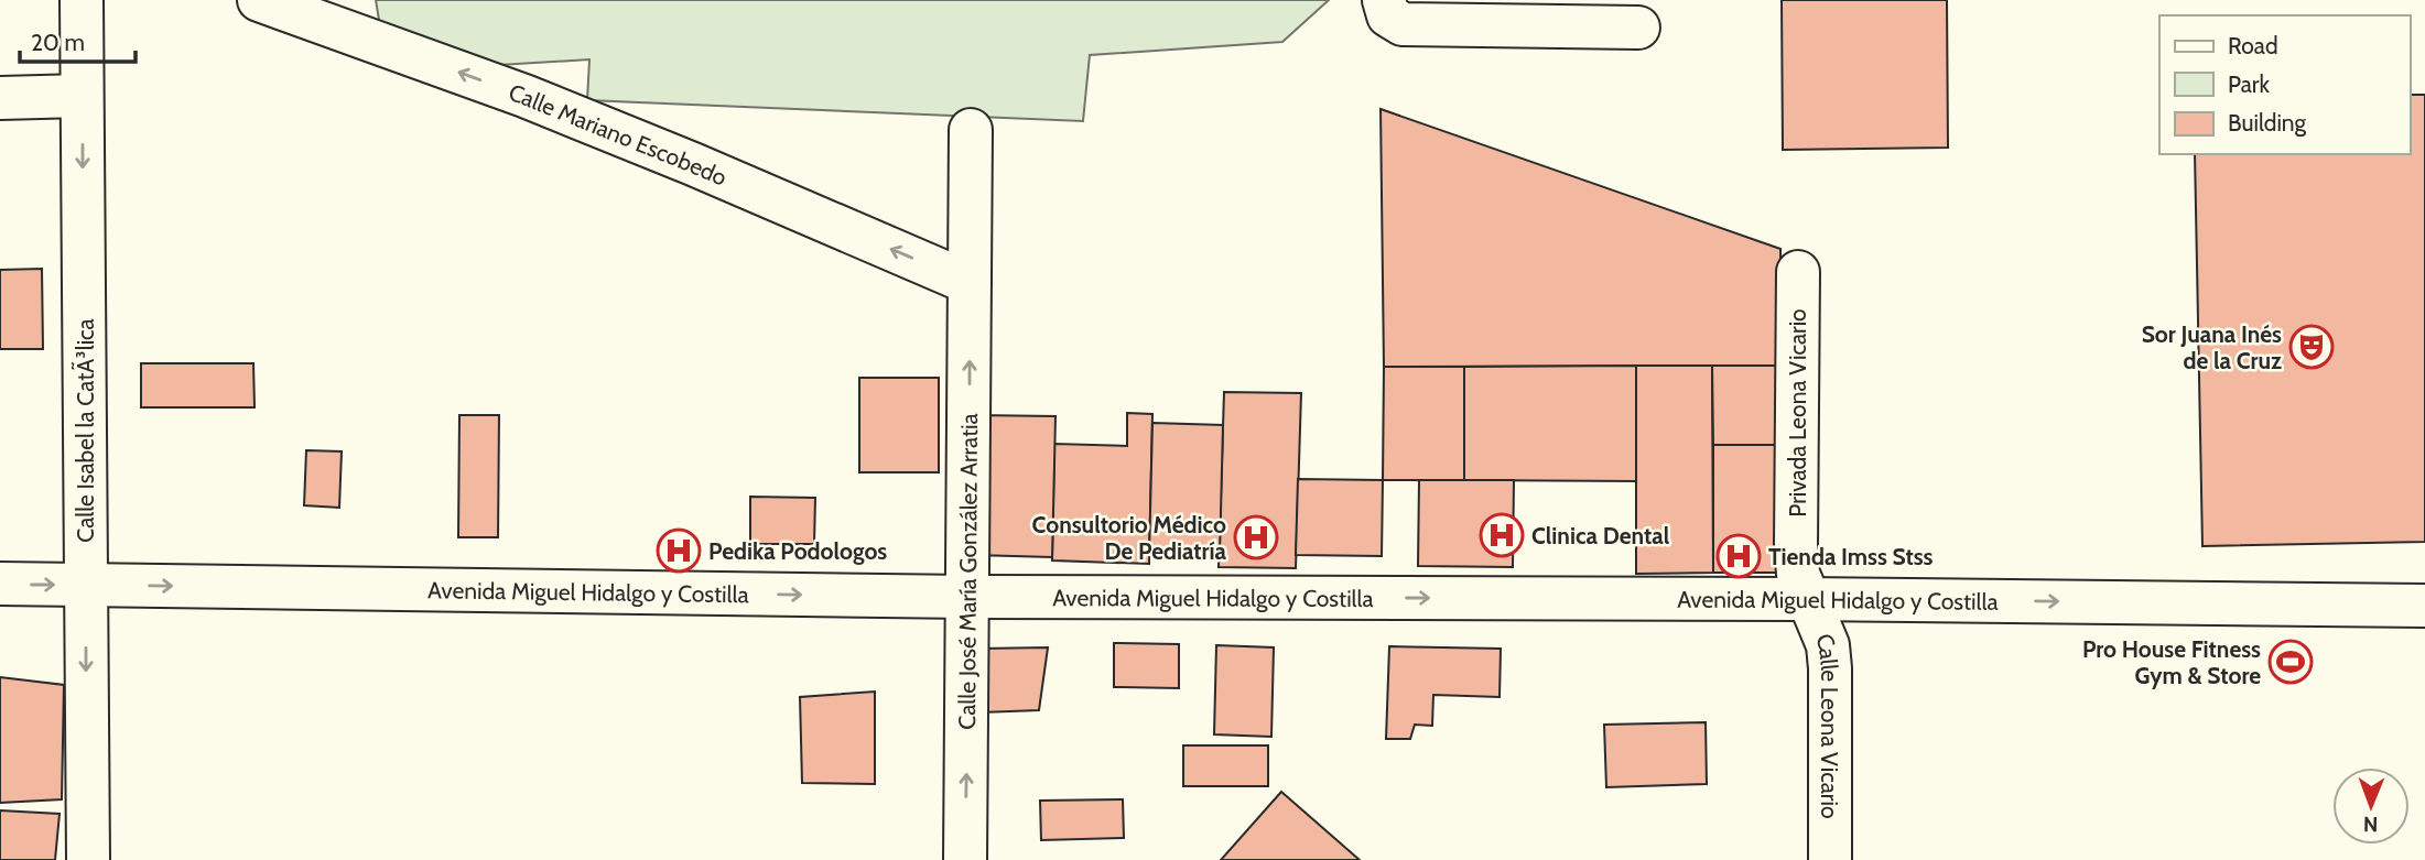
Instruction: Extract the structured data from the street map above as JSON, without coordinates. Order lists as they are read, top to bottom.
{
  "streets": {
    "street": [
      "Calle Mariano Escobedo",
      "Privada Leona Vicario",
      "Calle Isabel la CatÃ³lica",
      "Calle José María González Arratia",
      "Avenida Miguel Hidalgo y Costilla",
      "Calle Leona Vicario"
    ]
  },
  "crossings": [
    ["Calle Mariano Escobedo", "Calle José María González Arratia"],
    ["Privada Leona Vicario", "Avenida Miguel Hidalgo y Costilla"],
    ["Privada Leona Vicario", "Calle Leona Vicario"],
    ["Calle Isabel la CatÃ³lica", "Avenida Miguel Hidalgo y Costilla"],
    ["Calle José María González Arratia", "Avenida Miguel Hidalgo y Costilla"],
    ["Avenida Miguel Hidalgo y Costilla", "Calle Leona Vicario"]
  ],
  "one_way": [
    "Calle Mariano Escobedo",
    "Calle Isabel la CatÃ³lica",
    "Calle José María González Arratia",
    "Avenida Miguel Hidalgo y Costilla"
  ],
  "places": {
    "theatre": ["Sor Juana Inés de la Cruz"],
    "hospital": [
      "Clinica Dental",
      "Consultorio Médico De Pediatría",
      "Pedika Podologos",
      "Tienda Imss Stss"
    ],
    "sports": ["Pro House Fitness Gym & Store"]
  },
  "legend": ["Road", "Park", "Building"],
  "scale_bar": "20 m",
  "north": "bottom"
}
